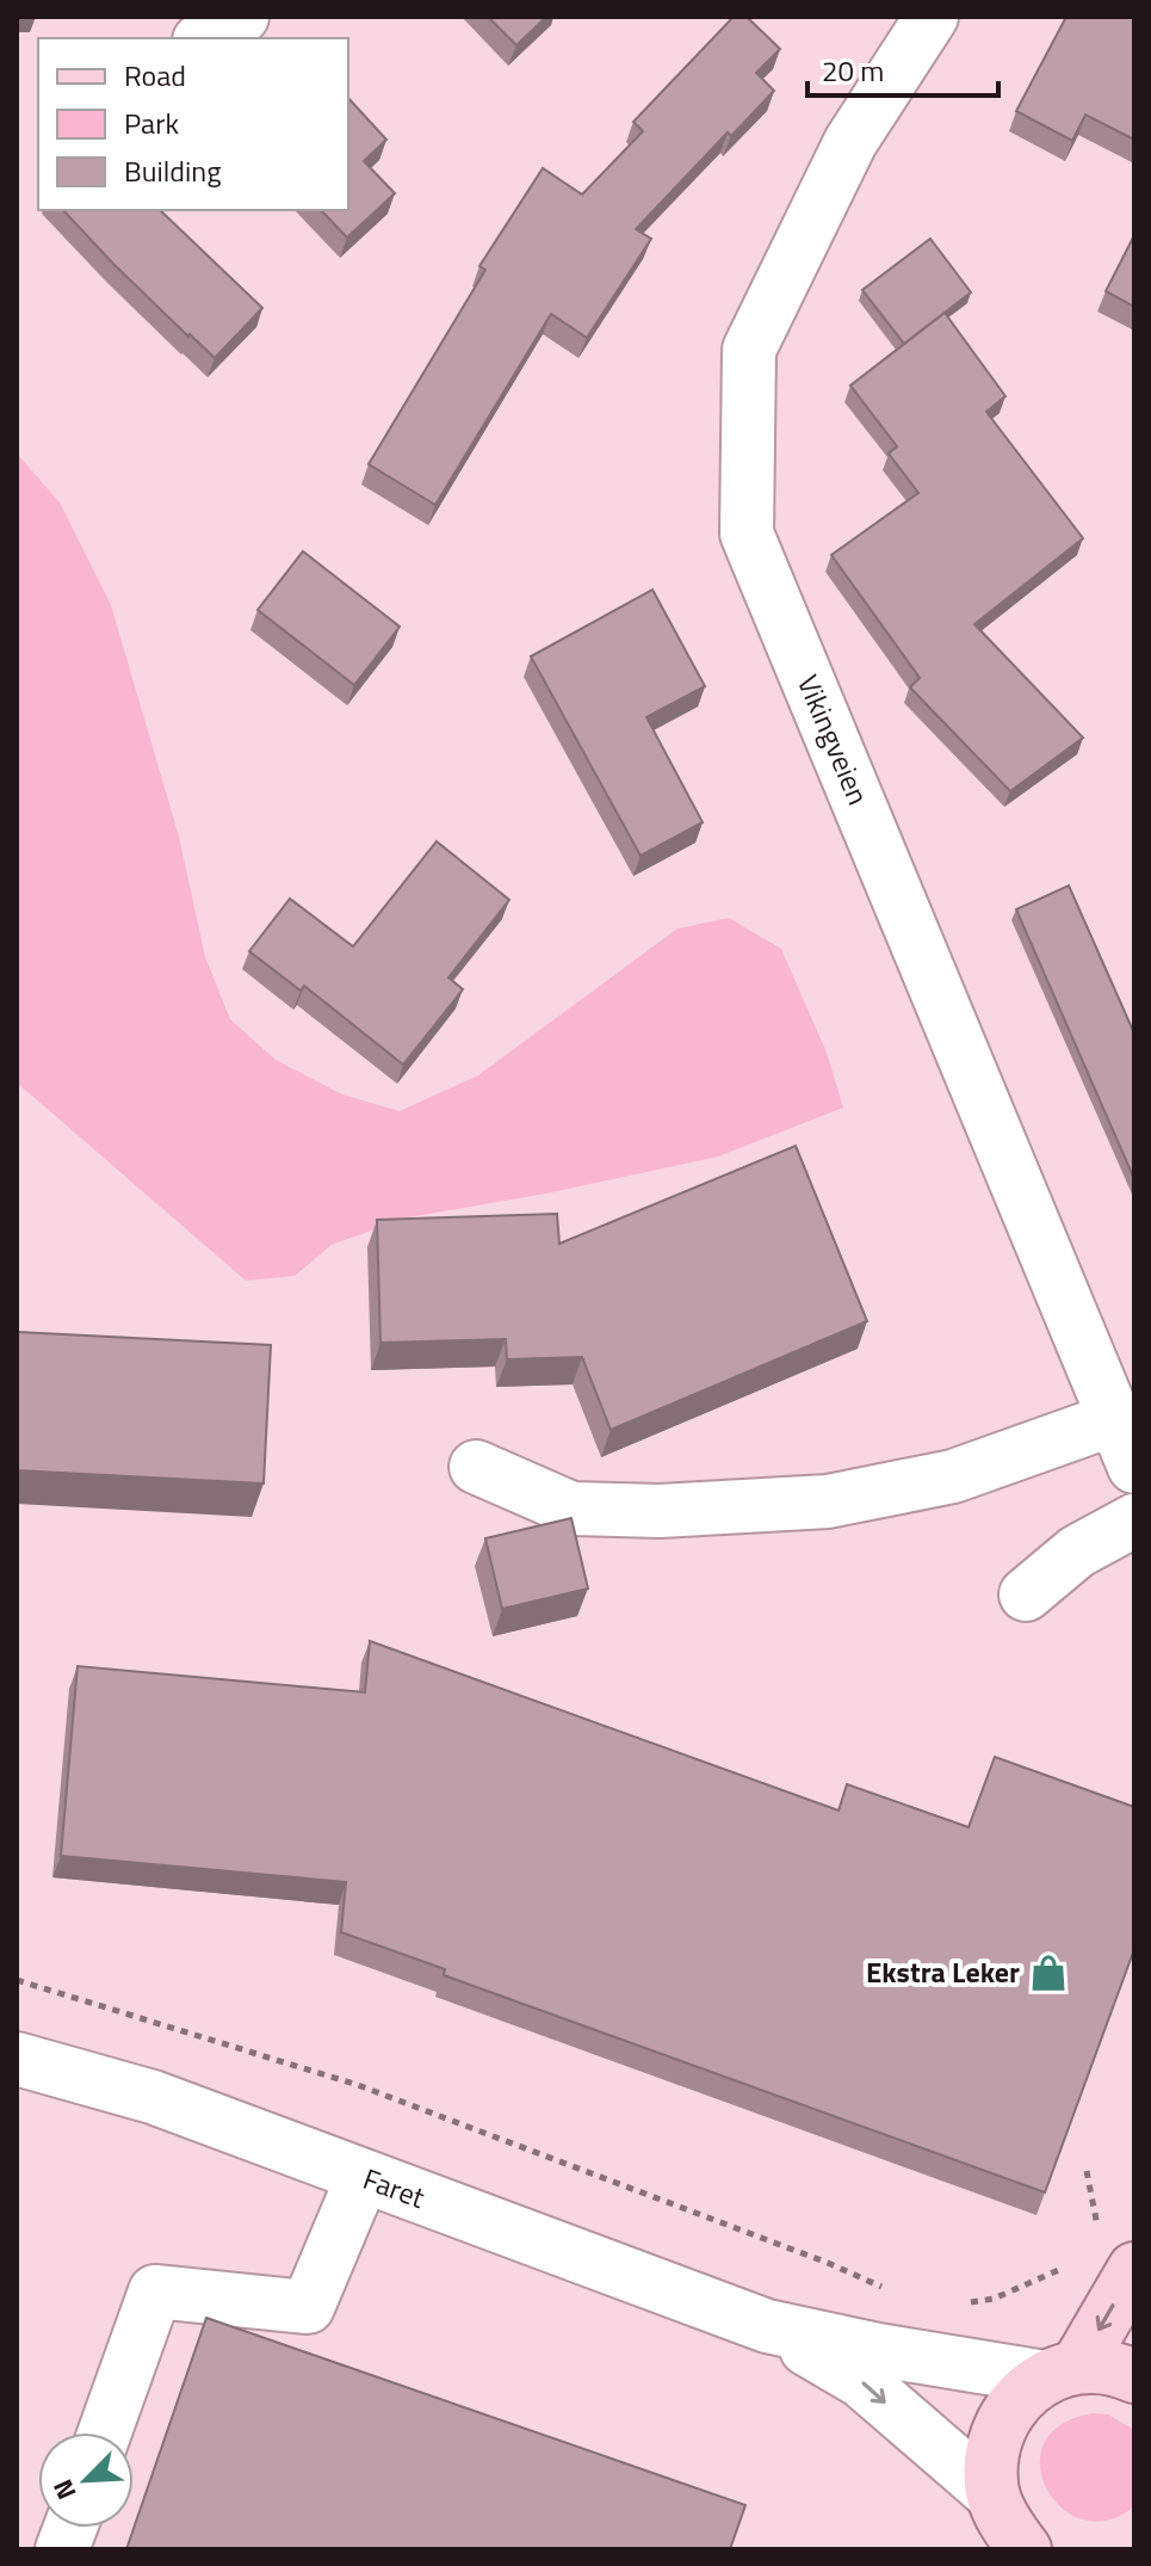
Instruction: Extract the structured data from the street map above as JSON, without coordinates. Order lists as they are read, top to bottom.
{
  "streets": {
    "street": ["Vikingveien", "Faret"]
  },
  "places": {
    "shop": ["Ekstra Leker"]
  },
  "legend": ["Road", "Park", "Building"],
  "scale_bar": "20 m",
  "north": "bottom left"
}
